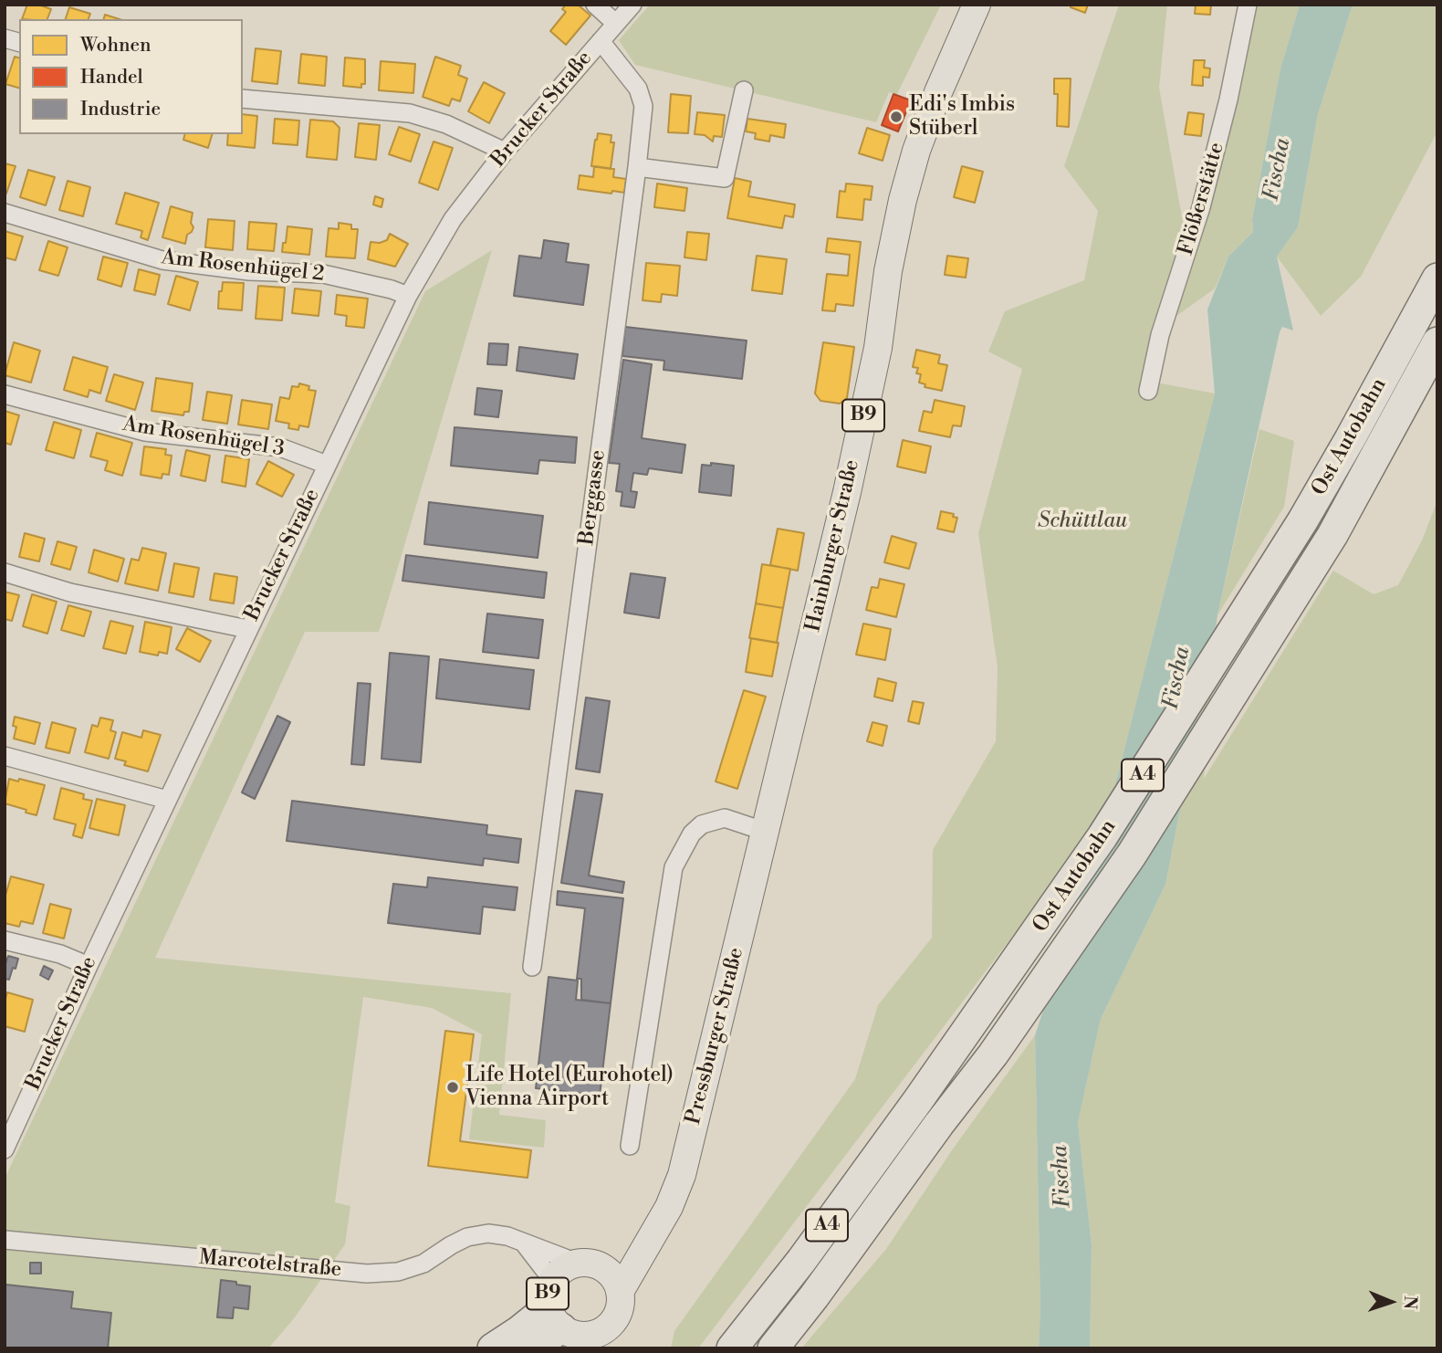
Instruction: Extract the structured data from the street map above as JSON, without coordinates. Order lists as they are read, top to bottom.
{
  "streets": {
    "highway": ["Ost Autobahn", "A4"],
    "main road": ["B9", "Hainburger Straße", "Pressburger Straße"],
    "street": [
      "Brucker Straße",
      "Flößerstätte",
      "Am Rosenhügel 2",
      "Am Rosenhügel 3",
      "Berggasse",
      "Marcotelstraße"
    ]
  },
  "crossings": [
    ["Brucker Straße", "Am Rosenhügel 2"],
    ["Brucker Straße", "Am Rosenhügel 3"],
    ["Brucker Straße", "Berggasse"],
    ["B9", "Pressburger Straße"],
    ["B9", "Marcotelstraße"],
    ["Hainburger Straße", "Pressburger Straße"],
    ["Pressburger Straße", "Marcotelstraße"]
  ],
  "water": ["Fischa"],
  "parks": ["Schüttlau"],
  "places": ["Edi's Imbis Stüberl", "Life Hotel (Eurohotel) Vienna Airport"],
  "legend": ["Wohnen", "Handel", "Industrie"],
  "north": "right"
}
